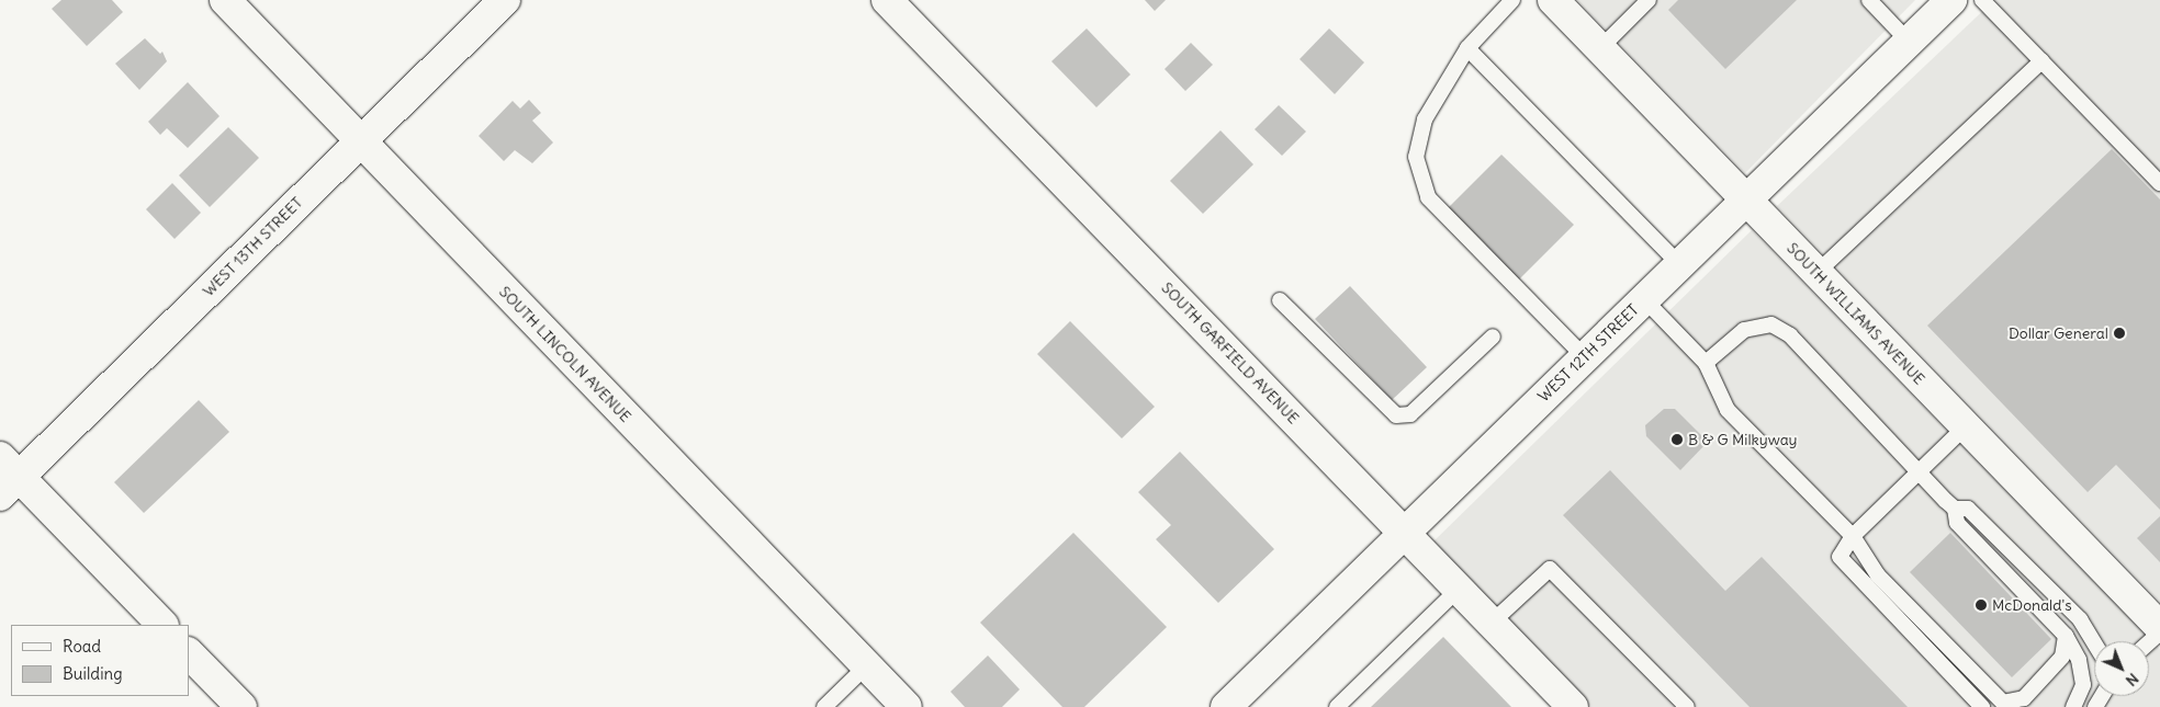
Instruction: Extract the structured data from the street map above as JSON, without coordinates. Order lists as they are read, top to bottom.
{
  "streets": {
    "street": [
      "WEST 13TH STREET",
      "SOUTH WILLIAMS AVENUE",
      "SOUTH GARFIELD AVENUE",
      "WEST 12TH STREET",
      "SOUTH LINCOLN AVENUE"
    ]
  },
  "crossings": [
    ["WEST 13TH STREET", "SOUTH LINCOLN AVENUE"],
    ["SOUTH WILLIAMS AVENUE", "WEST 12TH STREET"],
    ["SOUTH GARFIELD AVENUE", "WEST 12TH STREET"]
  ],
  "places": ["Dollar General", "B & G Milkyway", "McDonald's"],
  "legend": ["Road", "Building"],
  "north": "bottom right"
}
